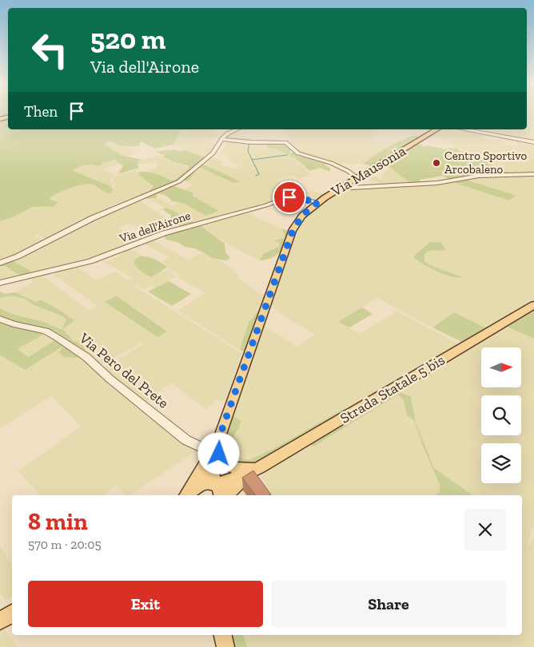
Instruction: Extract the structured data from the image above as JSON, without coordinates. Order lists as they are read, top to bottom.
{
  "streets": {
    "main road": ["Via Mausonia", "Strada Statale 5 bis"],
    "street": ["Via dell'Airone", "Via Pero del Prete"]
  },
  "crossings": [
    ["Via Mausonia", "Via dell'Airone"],
    ["Via Mausonia", "Via Pero del Prete"],
    ["Via Mausonia", "Strada Statale 5 bis"]
  ],
  "places": ["Centro Sportivo Arcobaleno"],
  "north": "right",
  "page": {
    "turn": ["520 m", "Via dell'Airone"],
    "then": "Then",
    "heading": ["8 min", "570 m · 20:05"],
    "buttons": ["Exit", "Share"]
  }
}
